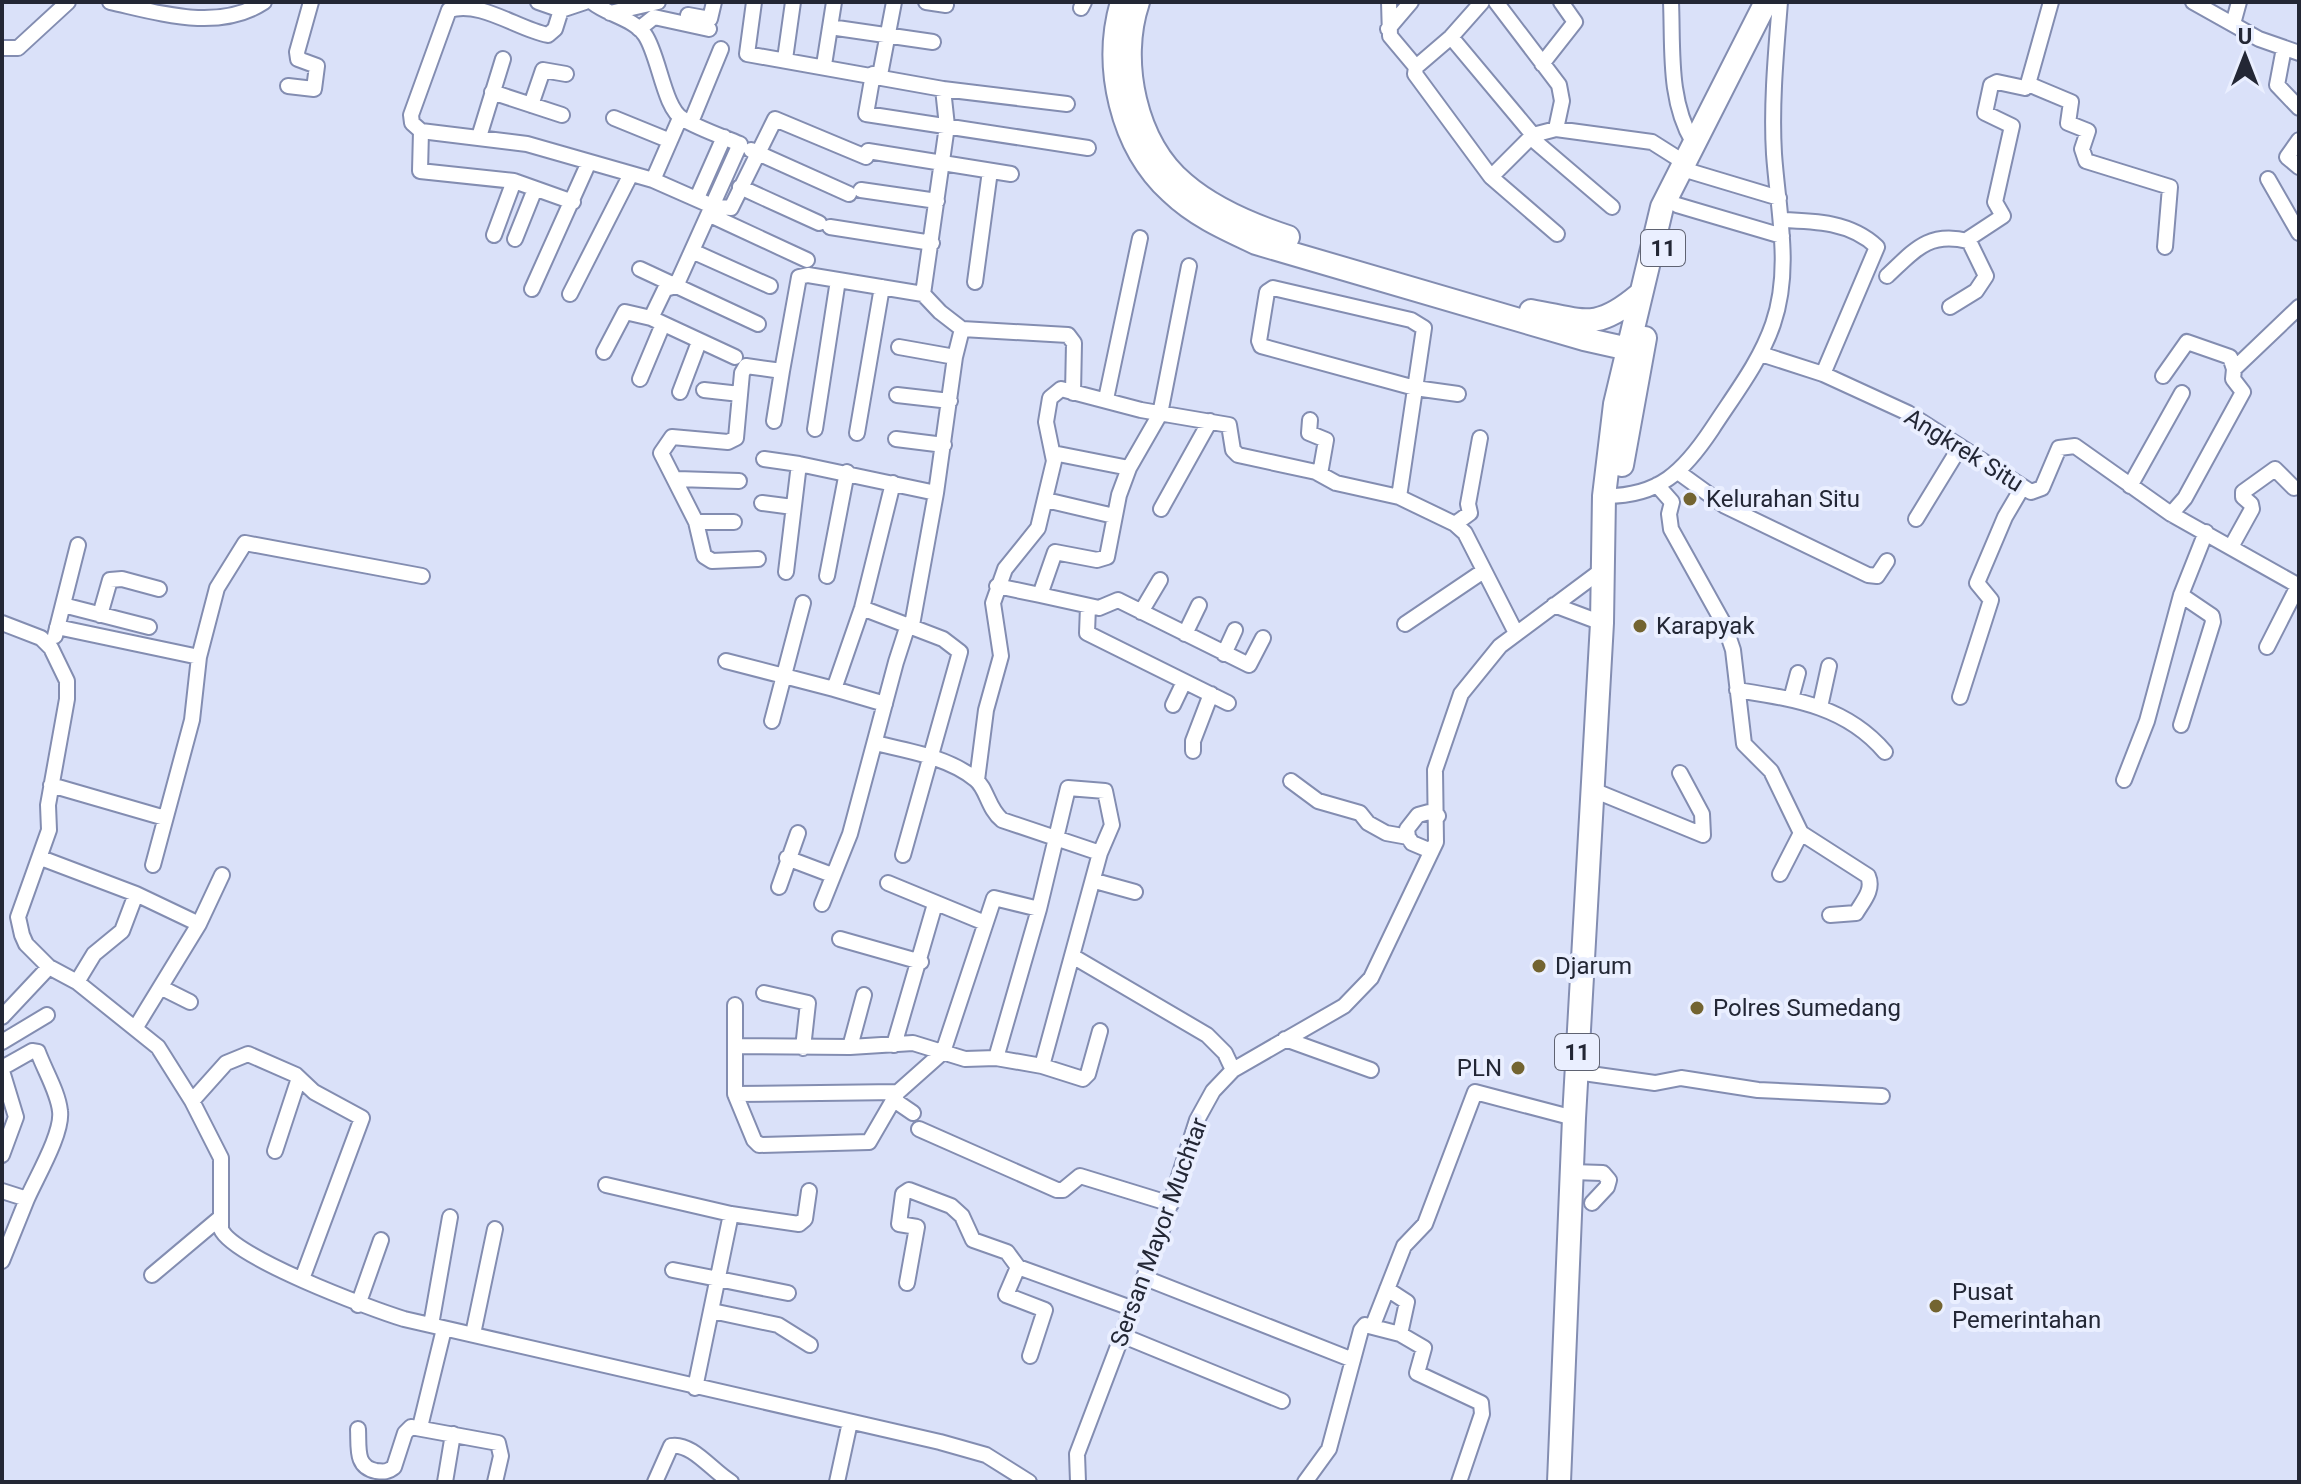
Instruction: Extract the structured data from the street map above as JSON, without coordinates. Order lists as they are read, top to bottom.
{
  "streets": {
    "highway": ["11"],
    "street": ["Angkrek Situ", "Sersan Mayor Muchtar"]
  },
  "crossings": [
    ["11", "Sersan Mayor Muchtar"]
  ],
  "places": [
    "Kelurahan Situ",
    "Karapyak",
    "Djarum",
    "Polres Sumedang",
    "PLN",
    "Pusat Pemerintahan"
  ],
  "north": "top"
}
